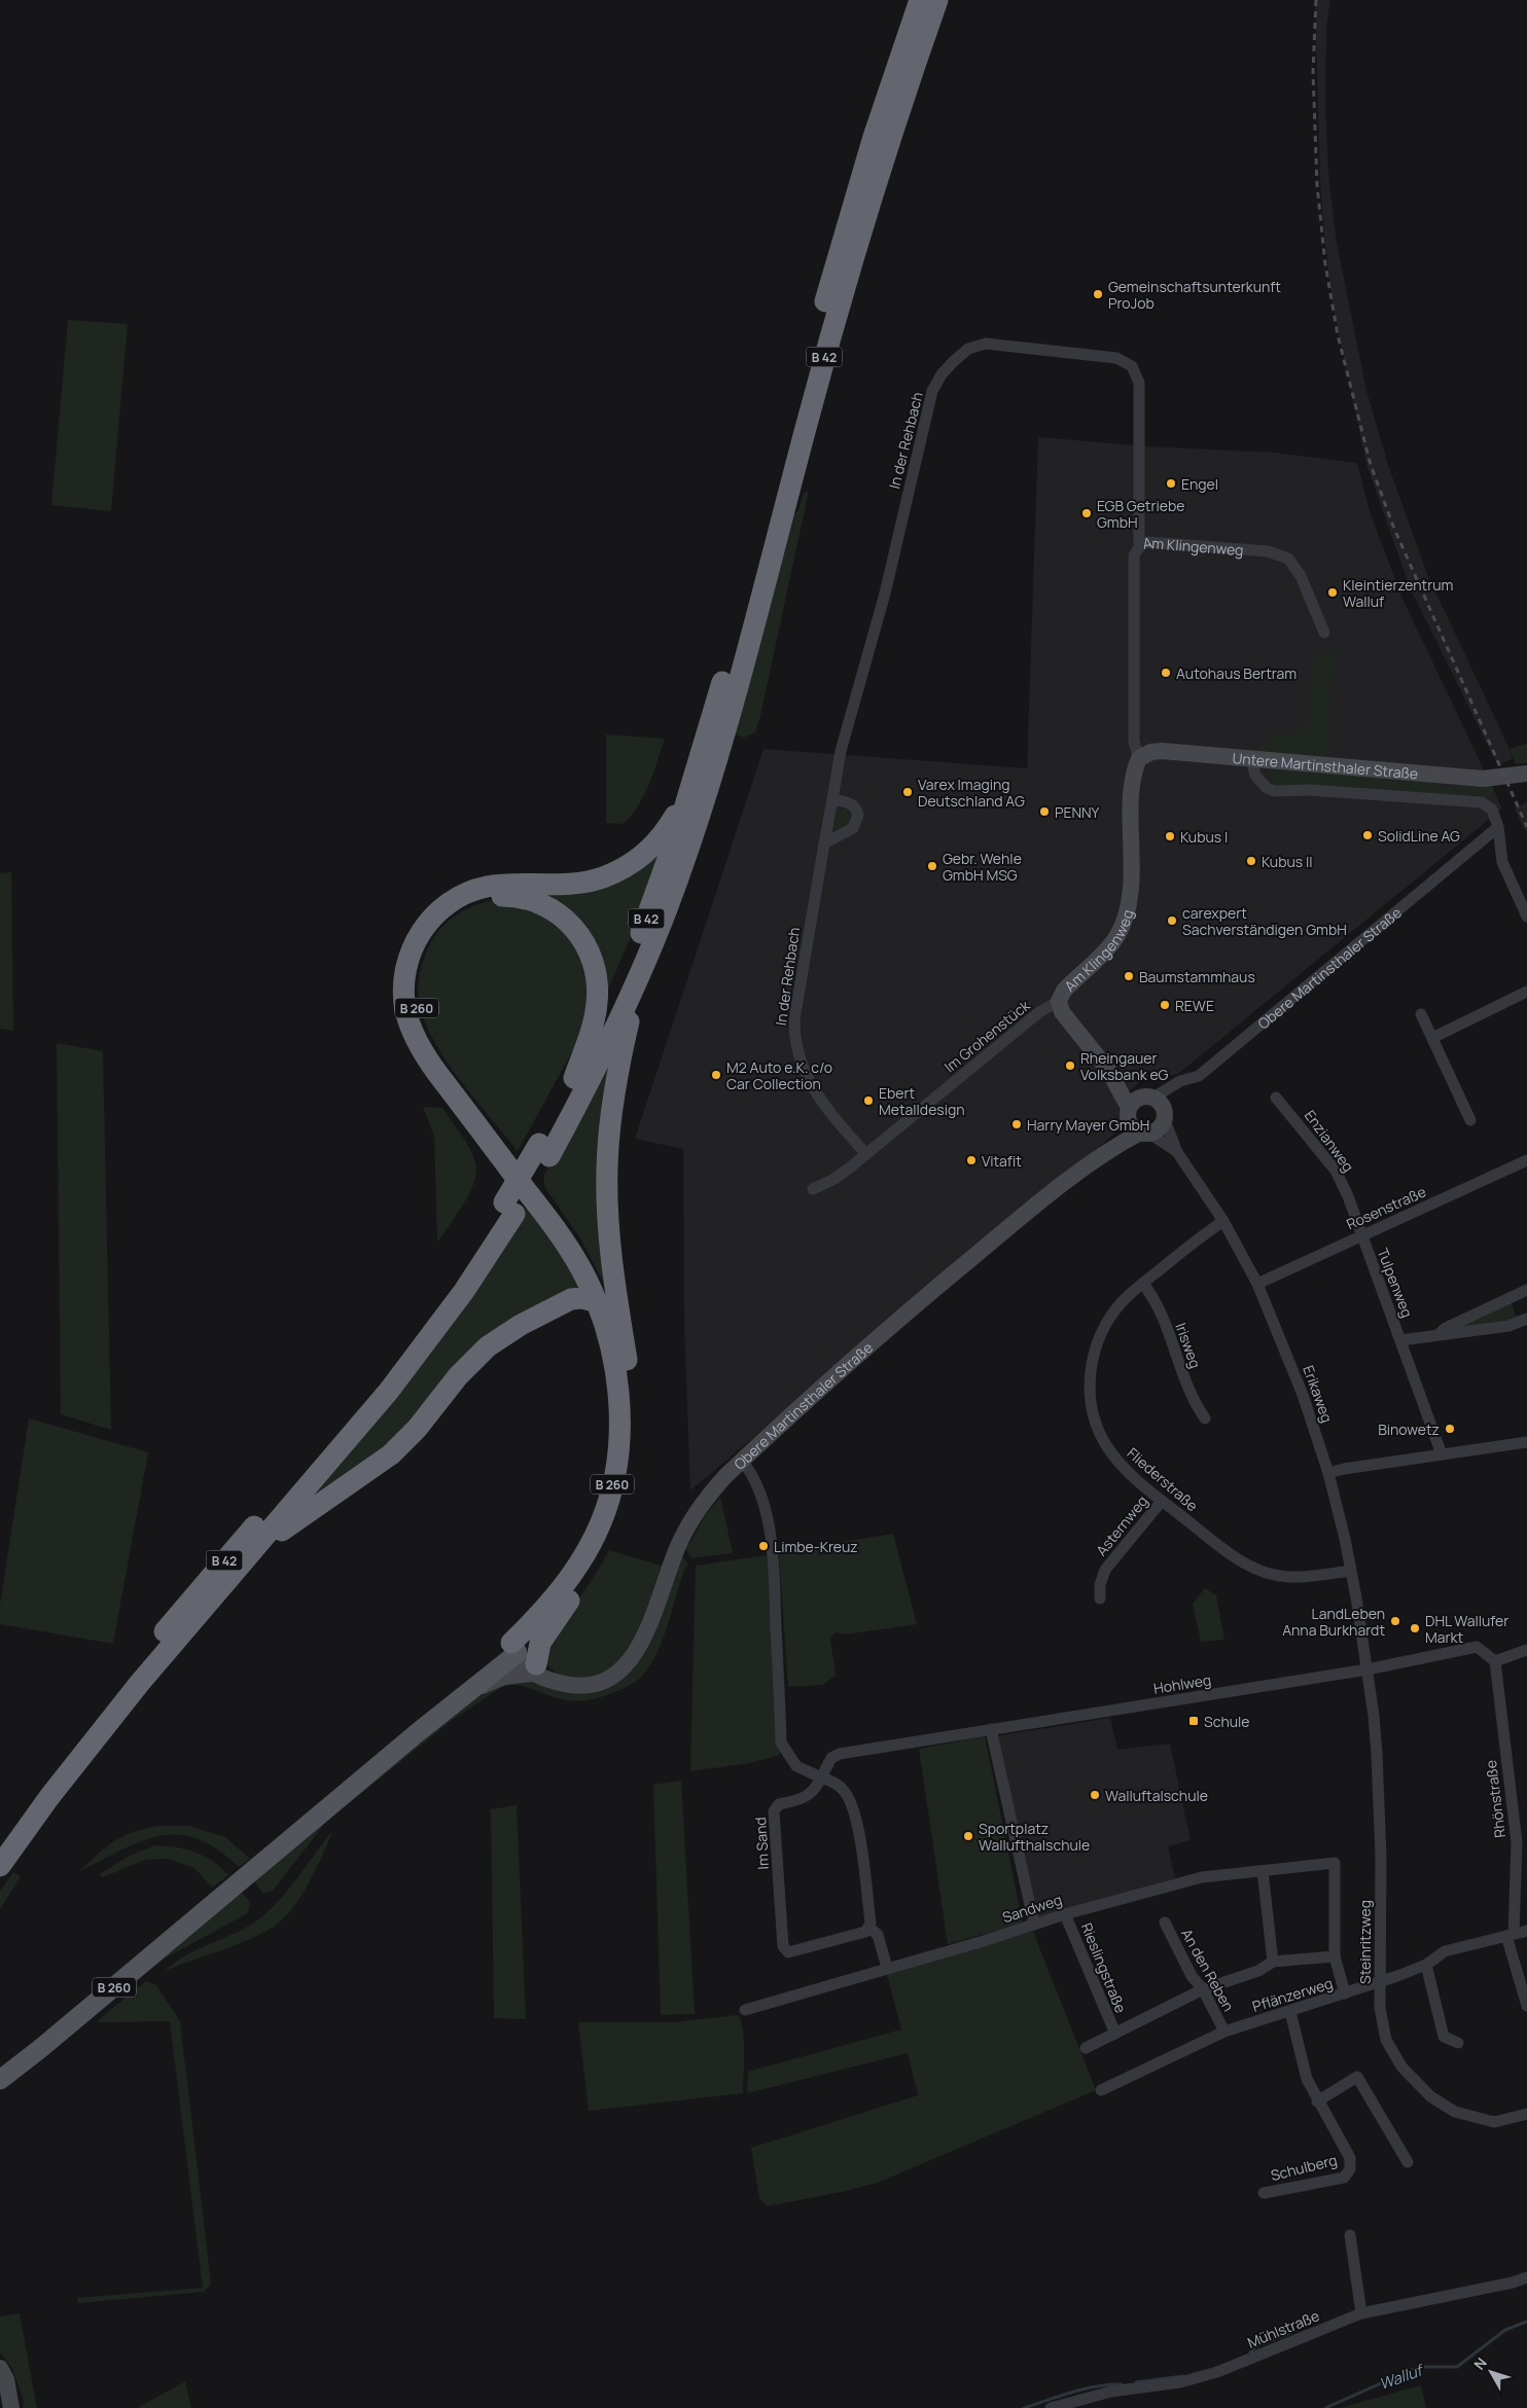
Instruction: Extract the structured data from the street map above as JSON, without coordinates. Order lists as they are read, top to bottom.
{
  "streets": {
    "highway": ["B 42", "B 260"],
    "street": [
      "In der Rehbach",
      "Am Klingenweg",
      "Untere Martinsthaler Straße",
      "Obere Martinsthaler Straße",
      "Im Grohenstück",
      "Enzianweg",
      "Rosenstraße",
      "Tulpenweg",
      "Irisweg",
      "Erikaweg",
      "Fliederstraße",
      "Asternweg",
      "Hohlweg",
      "Rhönstraße",
      "Im Sand",
      "Sandweg",
      "Steinritzweg",
      "Rieslingstraße",
      "An den Reben",
      "Pflänzerweg",
      "Schulberg",
      "Mühlstraße"
    ]
  },
  "crossings": [
    ["B 42", "B 260"],
    ["In der Rehbach", "Am Klingenweg"],
    ["In der Rehbach", "Im Grohenstück"],
    ["Am Klingenweg", "Untere Martinsthaler Straße"],
    ["Am Klingenweg", "Im Grohenstück"],
    ["Obere Martinsthaler Straße", "B 260"],
    ["Obere Martinsthaler Straße", "Erikaweg"],
    ["Enzianweg", "Rosenstraße"],
    ["Enzianweg", "Tulpenweg"],
    ["Rosenstraße", "Tulpenweg"],
    ["Rosenstraße", "Erikaweg"],
    ["Irisweg", "Fliederstraße"],
    ["Erikaweg", "Fliederstraße"],
    ["Erikaweg", "Hohlweg"],
    ["Erikaweg", "Steinritzweg"],
    ["Fliederstraße", "Asternweg"],
    ["Hohlweg", "Rhönstraße"],
    ["Hohlweg", "Im Sand"],
    ["Hohlweg", "Steinritzweg"],
    ["Rhönstraße", "Pflänzerweg"],
    ["Sandweg", "Rieslingstraße"],
    ["Steinritzweg", "Pflänzerweg"],
    ["Rieslingstraße", "An den Reben"],
    ["An den Reben", "Pflänzerweg"]
  ],
  "water": ["Walluf"],
  "places": {
    "other": [
      "Gemeinschaftsunterkunft ProJob",
      "Engel",
      "EGB Getriebe GmbH",
      "Kleintierzentrum Walluf",
      "Autohaus Bertram",
      "Varex Imaging Deutschland AG",
      "PENNY",
      "SolidLine AG",
      "Kubus I",
      "Kubus II",
      "Gebr. Wehle GmbH MSG",
      "carexpert Sachverständigen GmbH",
      "Baumstammhaus",
      "REWE",
      "Rheingauer Volksbank eG",
      "M2 Auto e.K. c/o Car Collection",
      "Ebert Metalldesign",
      "Harry Mayer GmbH",
      "Vitafit",
      "Binowetz",
      "Limbe-Kreuz",
      "LandLeben Anna Burkhardt",
      "DHL Wallufer Markt",
      "Walluftalschule",
      "Sportplatz Wallufthalschule"
    ],
    "transit": ["Schule"]
  },
  "north": "top left"
}
